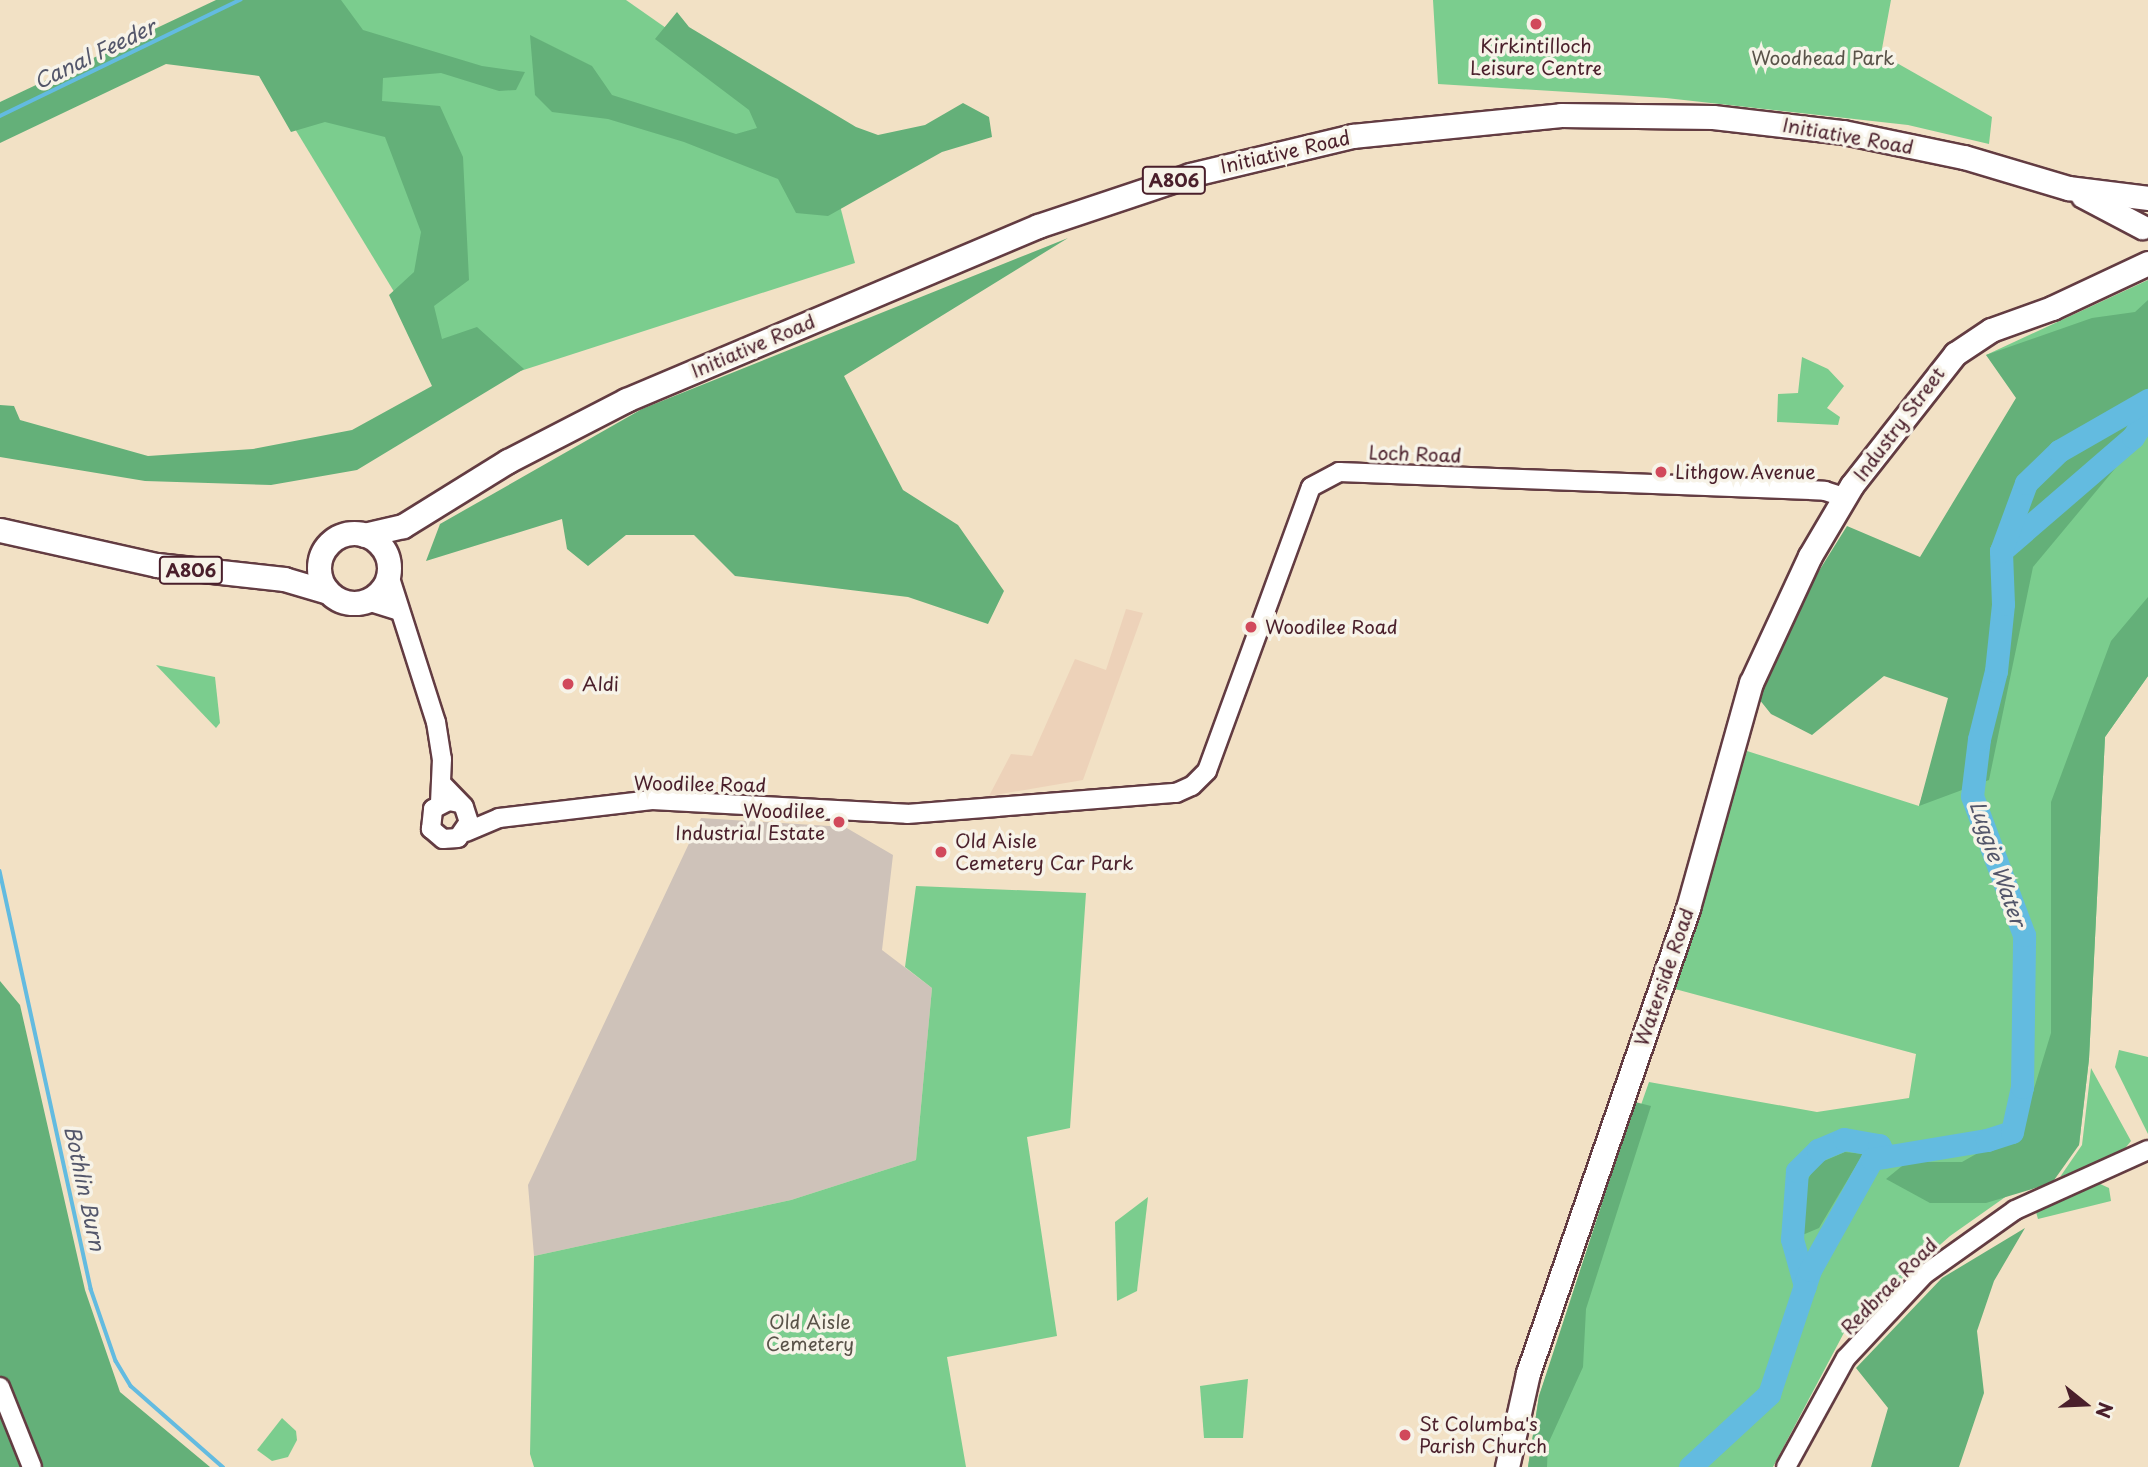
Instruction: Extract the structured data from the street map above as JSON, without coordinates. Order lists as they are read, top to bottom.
{
  "streets": {
    "main road": [
      "Initiative Road",
      "A806",
      "Industry Street",
      "Waterside Road"
    ],
    "street": ["Loch Road", "Woodilee Road", "Redbrae Road"]
  },
  "crossings": [
    ["Initiative Road", "A806"],
    ["Industry Street", "Loch Road"],
    ["Industry Street", "Waterside Road"],
    ["Loch Road", "Woodilee Road"],
    ["Loch Road", "Waterside Road"]
  ],
  "water": ["Canal Feeder", "Luggie Water", "Bothlin Burn"],
  "parks": ["Woodhead Park", "Old Aisle Cemetery"],
  "places": [
    "Kirkintilloch Leisure Centre",
    "Lithgow Avenue",
    "Woodilee Road",
    "Aldi",
    "Woodilee Industrial Estate",
    "Old Aisle Cemetery Car Park",
    "St Columba's Parish Church"
  ],
  "north": "right"
}
